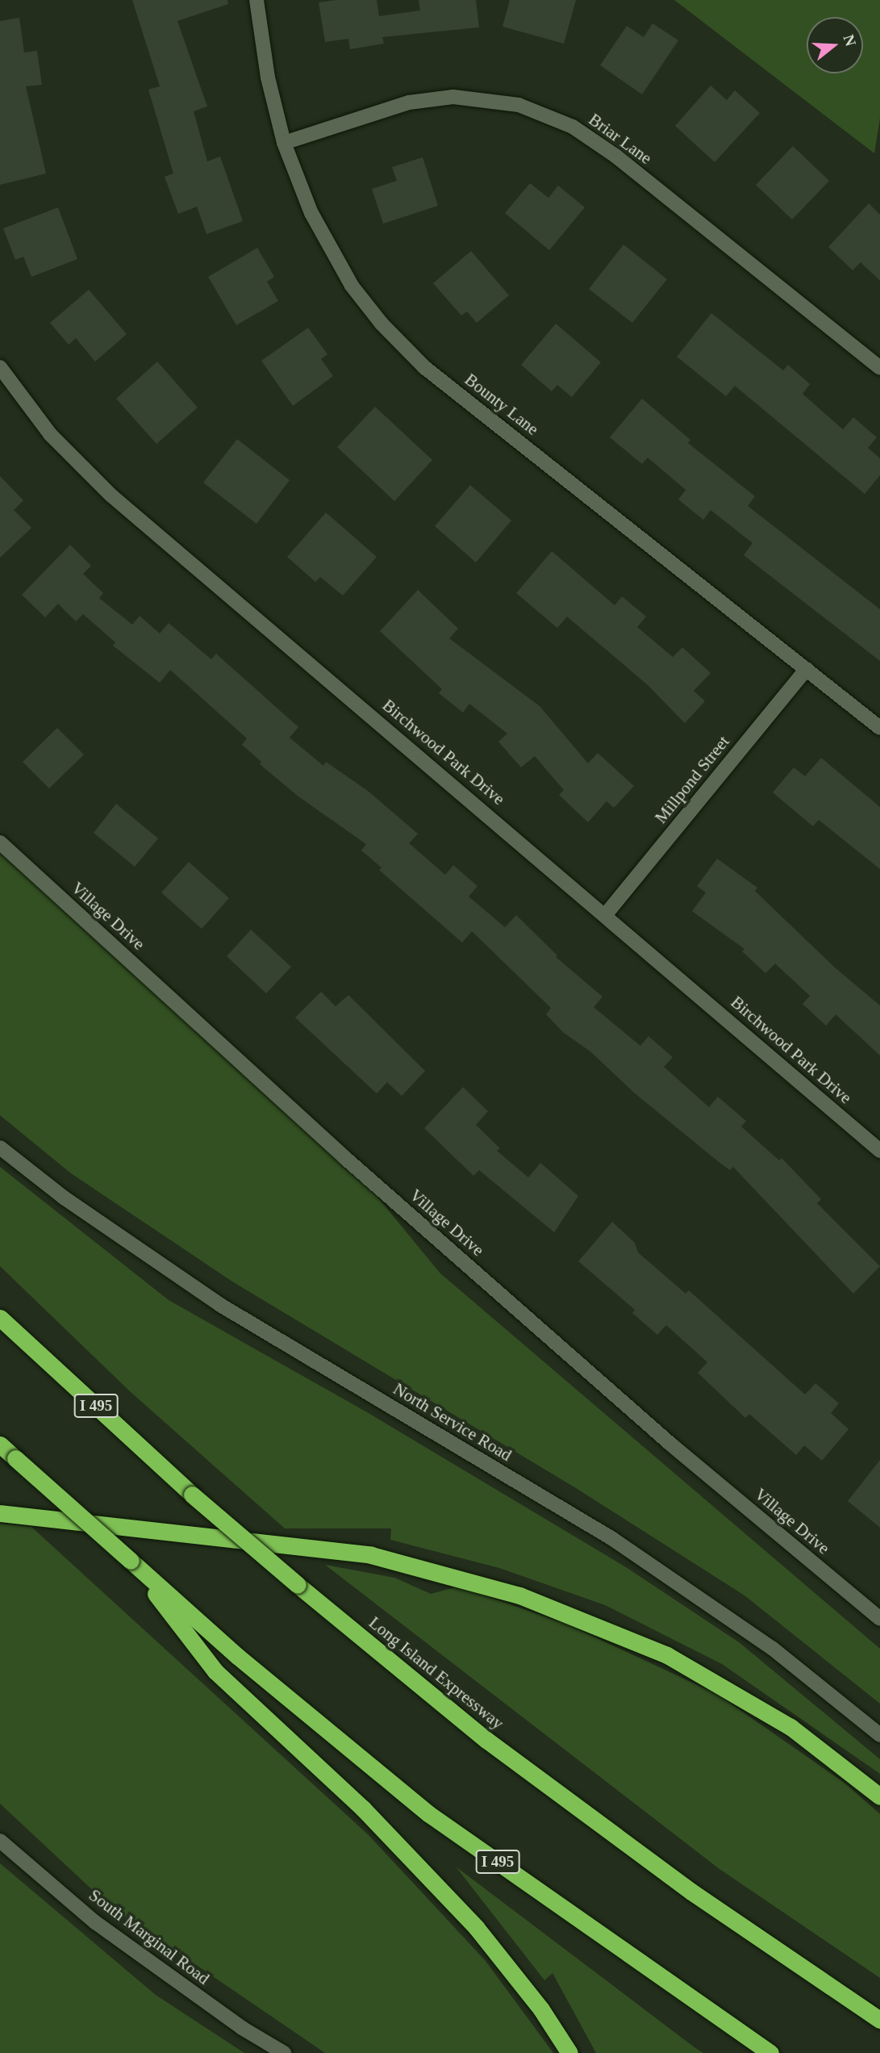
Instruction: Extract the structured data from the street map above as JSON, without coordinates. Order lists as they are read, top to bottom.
{
  "streets": {
    "highway": ["I 495", "Long Island Expressway"],
    "street": [
      "Briar Lane",
      "Bounty Lane",
      "Birchwood Park Drive",
      "Millpond Street",
      "Village Drive",
      "North Service Road",
      "South Marginal Road"
    ]
  },
  "crossings": [
    ["Briar Lane", "Bounty Lane"],
    ["Bounty Lane", "Millpond Street"],
    ["Birchwood Park Drive", "Millpond Street"]
  ],
  "north": "right"
}
